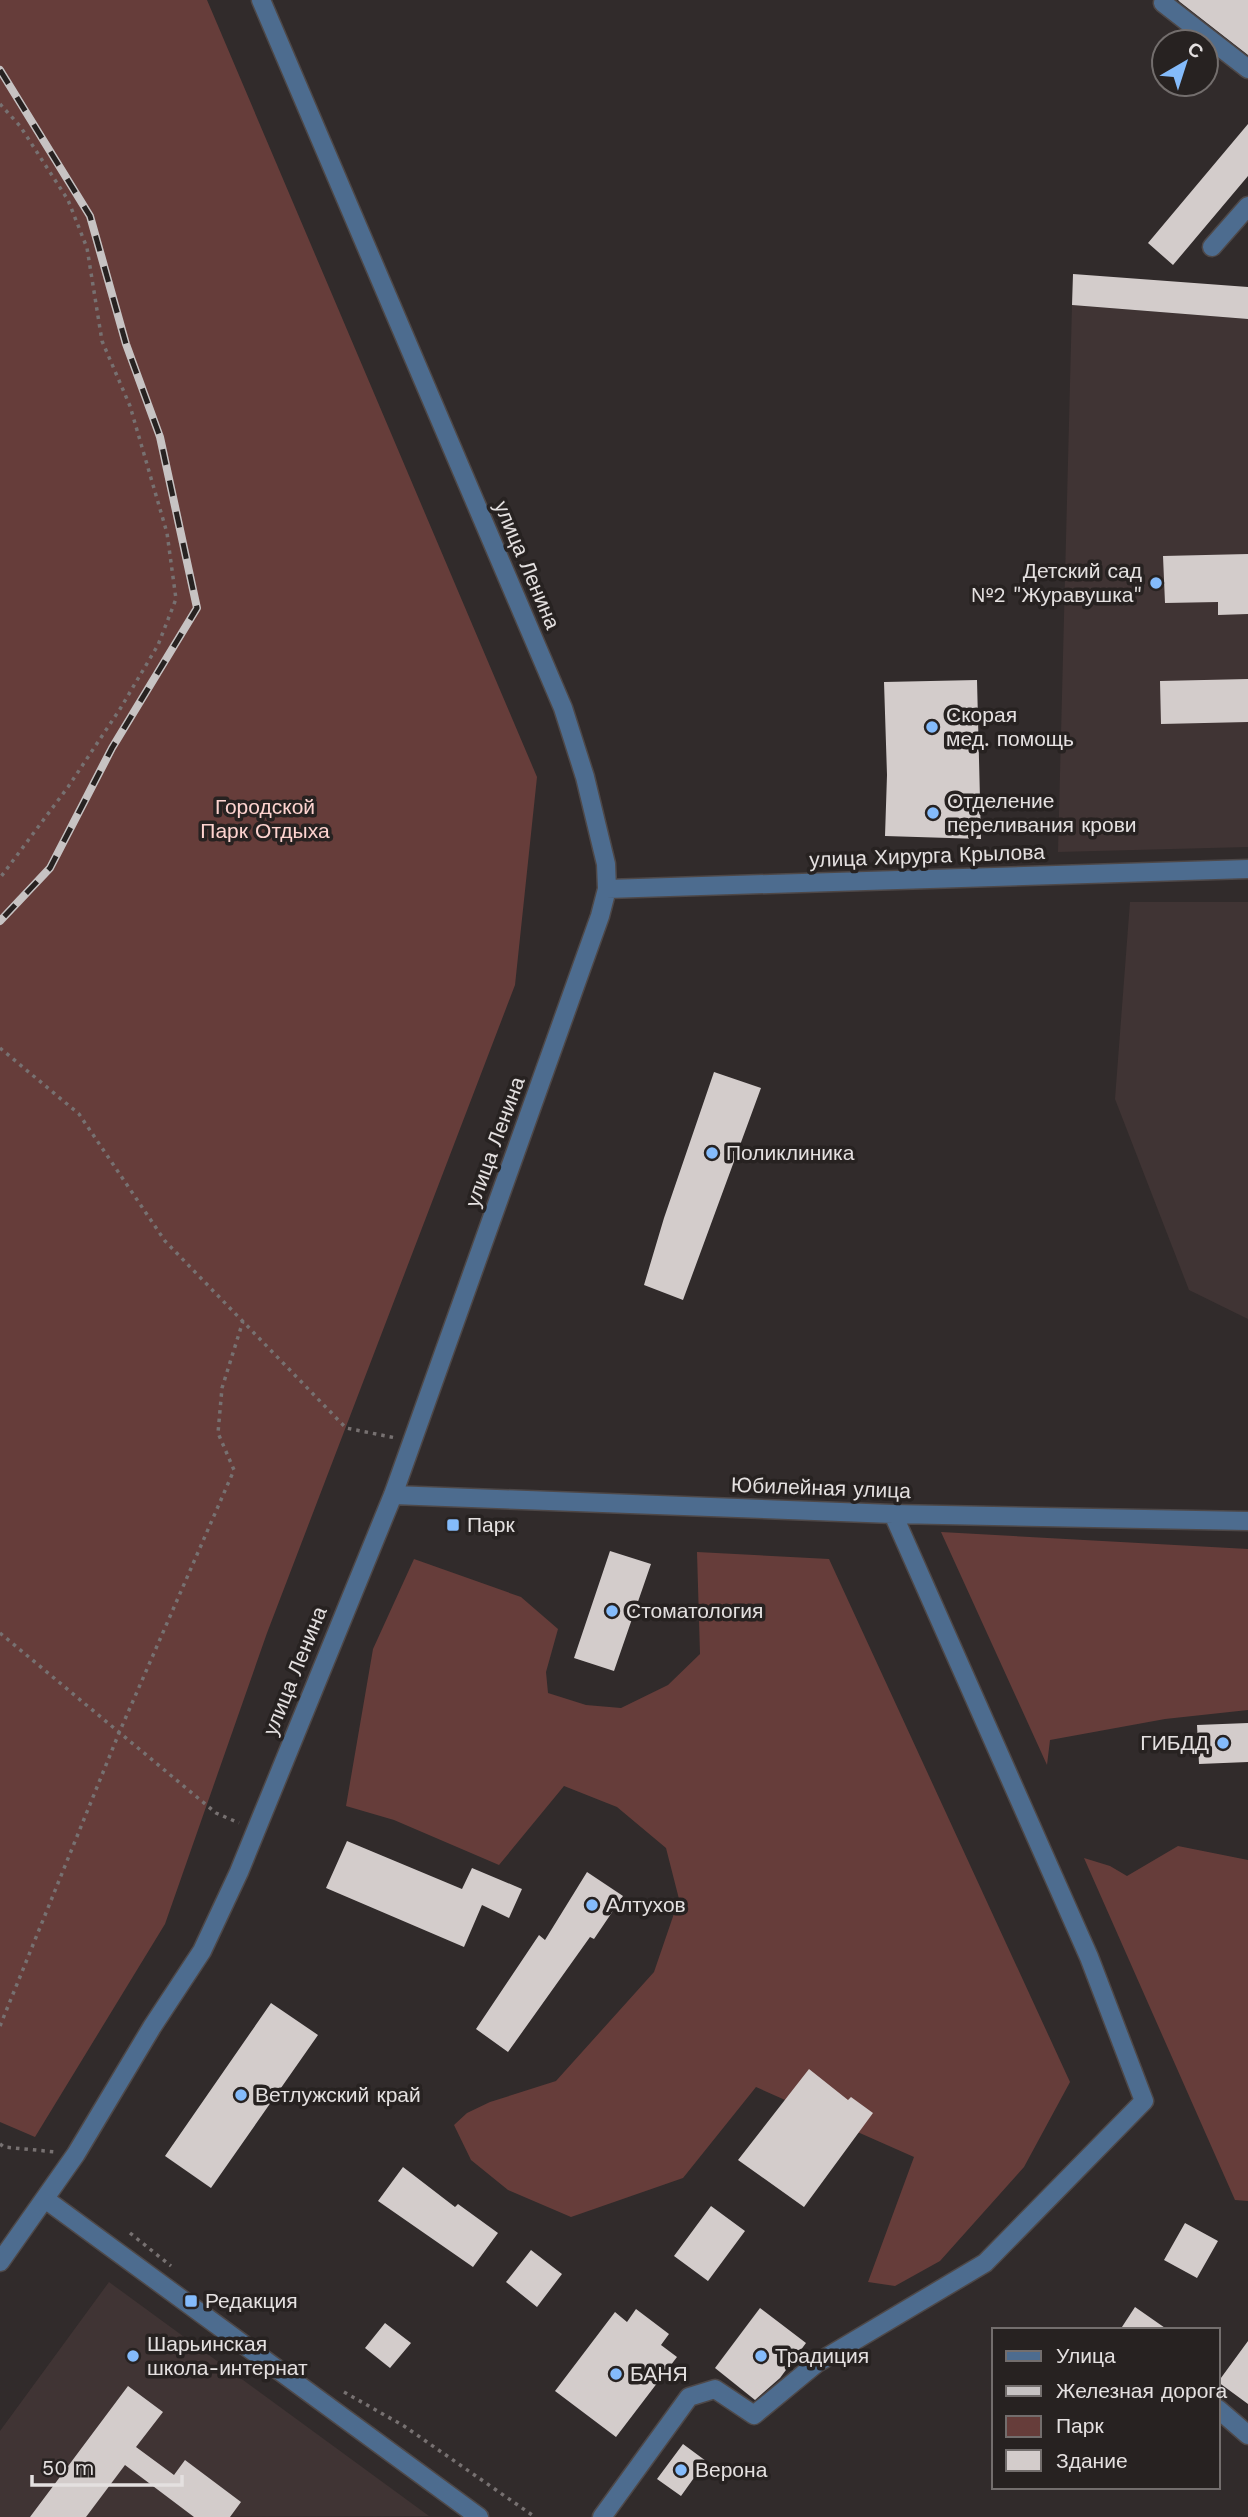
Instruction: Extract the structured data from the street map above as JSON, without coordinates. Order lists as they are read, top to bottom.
{
  "streets": {
    "street": ["улица Ленина", "улица Хирурга Крылова", "Юбилейная улица"]
  },
  "crossings": [
    ["улица Ленина", "улица Хирурга Крылова"],
    ["улица Ленина", "Юбилейная улица"]
  ],
  "parks": ["Городской Парк Отдыха"],
  "places": {
    "other": [
      "Детский сад №2 \"Журавушка\"",
      "Скорая мед. помощь",
      "Отделение переливания крови",
      "Поликлиника",
      "Стоматология",
      "ГИБДД",
      "Алтухов",
      "Ветлужский край",
      "Шарьинская школа-интернат",
      "Традиция",
      "БАНЯ",
      "Верона"
    ],
    "transit": ["Парк", "Редакция"]
  },
  "legend": [
    "Улица",
    "Железная дорога",
    "Парк",
    "Здание"
  ],
  "scale_bar": "50 m",
  "north": "top right"
}
